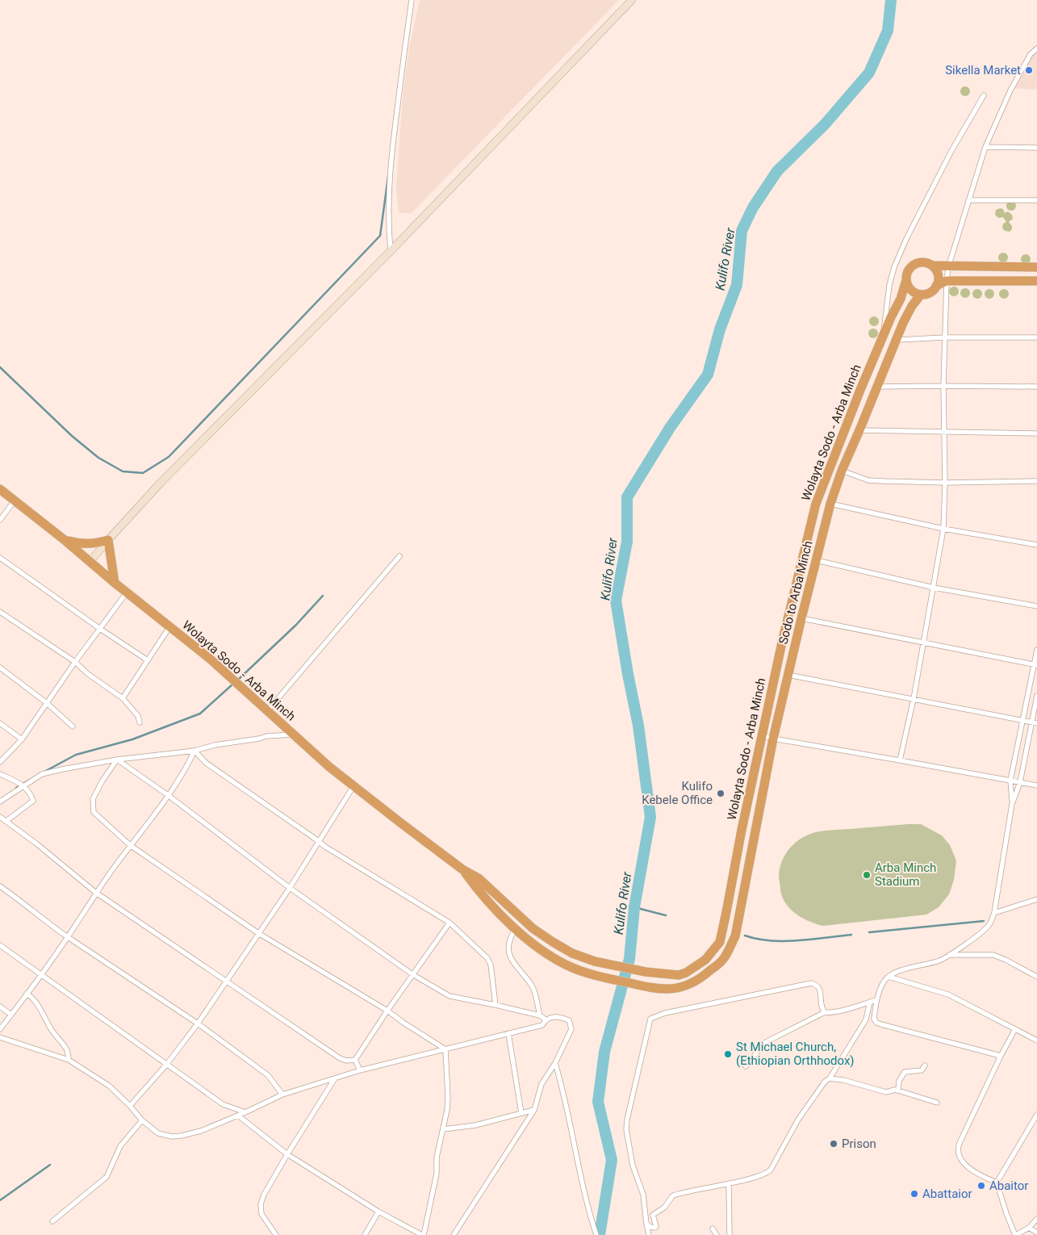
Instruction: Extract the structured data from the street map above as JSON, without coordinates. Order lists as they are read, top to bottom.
{
  "streets": {
    "highway": ["Wolayta Sodo - Arba Minch", "Sodo to Arba Minch"]
  },
  "crossings": [
    ["Wolayta Sodo - Arba Minch", "Sodo to Arba Minch"]
  ],
  "water": ["Kulifo River"],
  "places": [
    "Sikella Market",
    "Kulifo Kebele Office",
    "Arba Minch Stadium",
    "St Michael Church, (Ethiopian Orthhodox)",
    "Prison",
    "Abaitor",
    "Abattaior"
  ]
}
